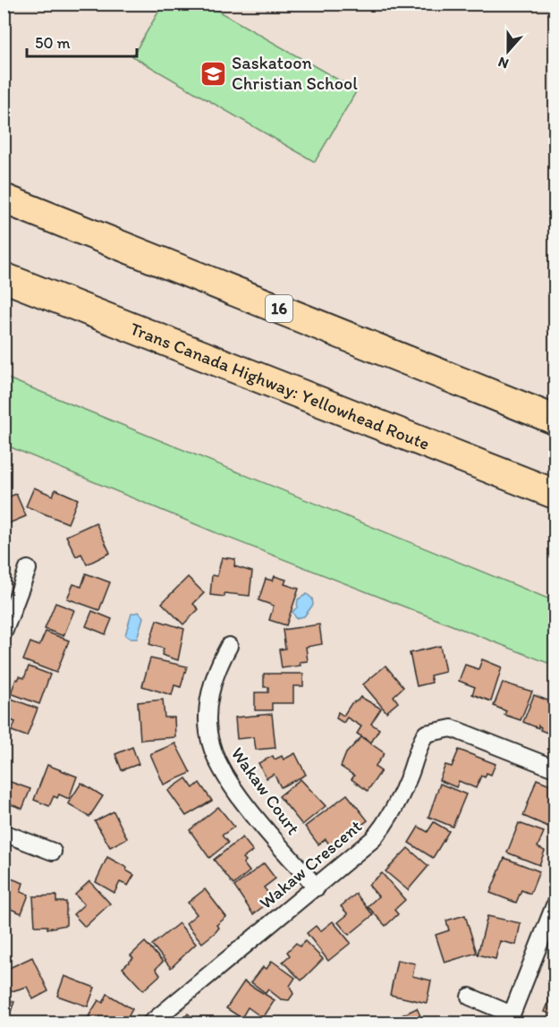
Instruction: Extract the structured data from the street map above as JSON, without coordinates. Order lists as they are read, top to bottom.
{
  "streets": {
    "highway": ["16", "Trans Canada Highway: Yellowhead Route"],
    "street": ["Wakaw Court", "Wakaw Crescent"]
  },
  "crossings": [
    ["Wakaw Court", "Wakaw Crescent"]
  ],
  "places": {
    "school or university": ["Saskatoon Christian School"]
  },
  "scale_bar": "50 m",
  "north": "bottom"
}
